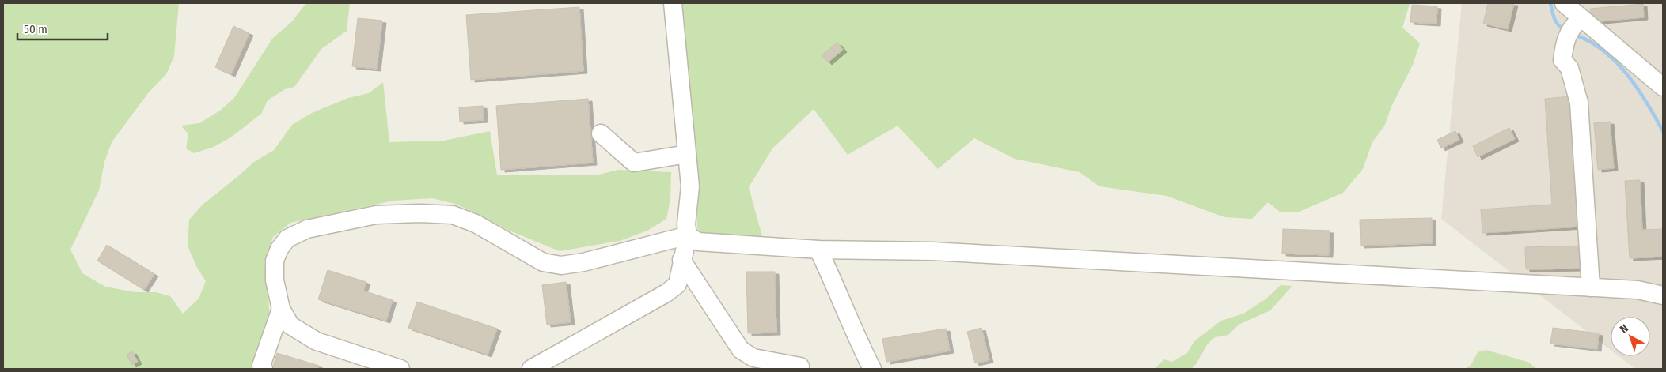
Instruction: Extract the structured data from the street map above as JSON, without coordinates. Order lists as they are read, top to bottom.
{
  "scale_bar": "50 m",
  "north": "top left"
}
